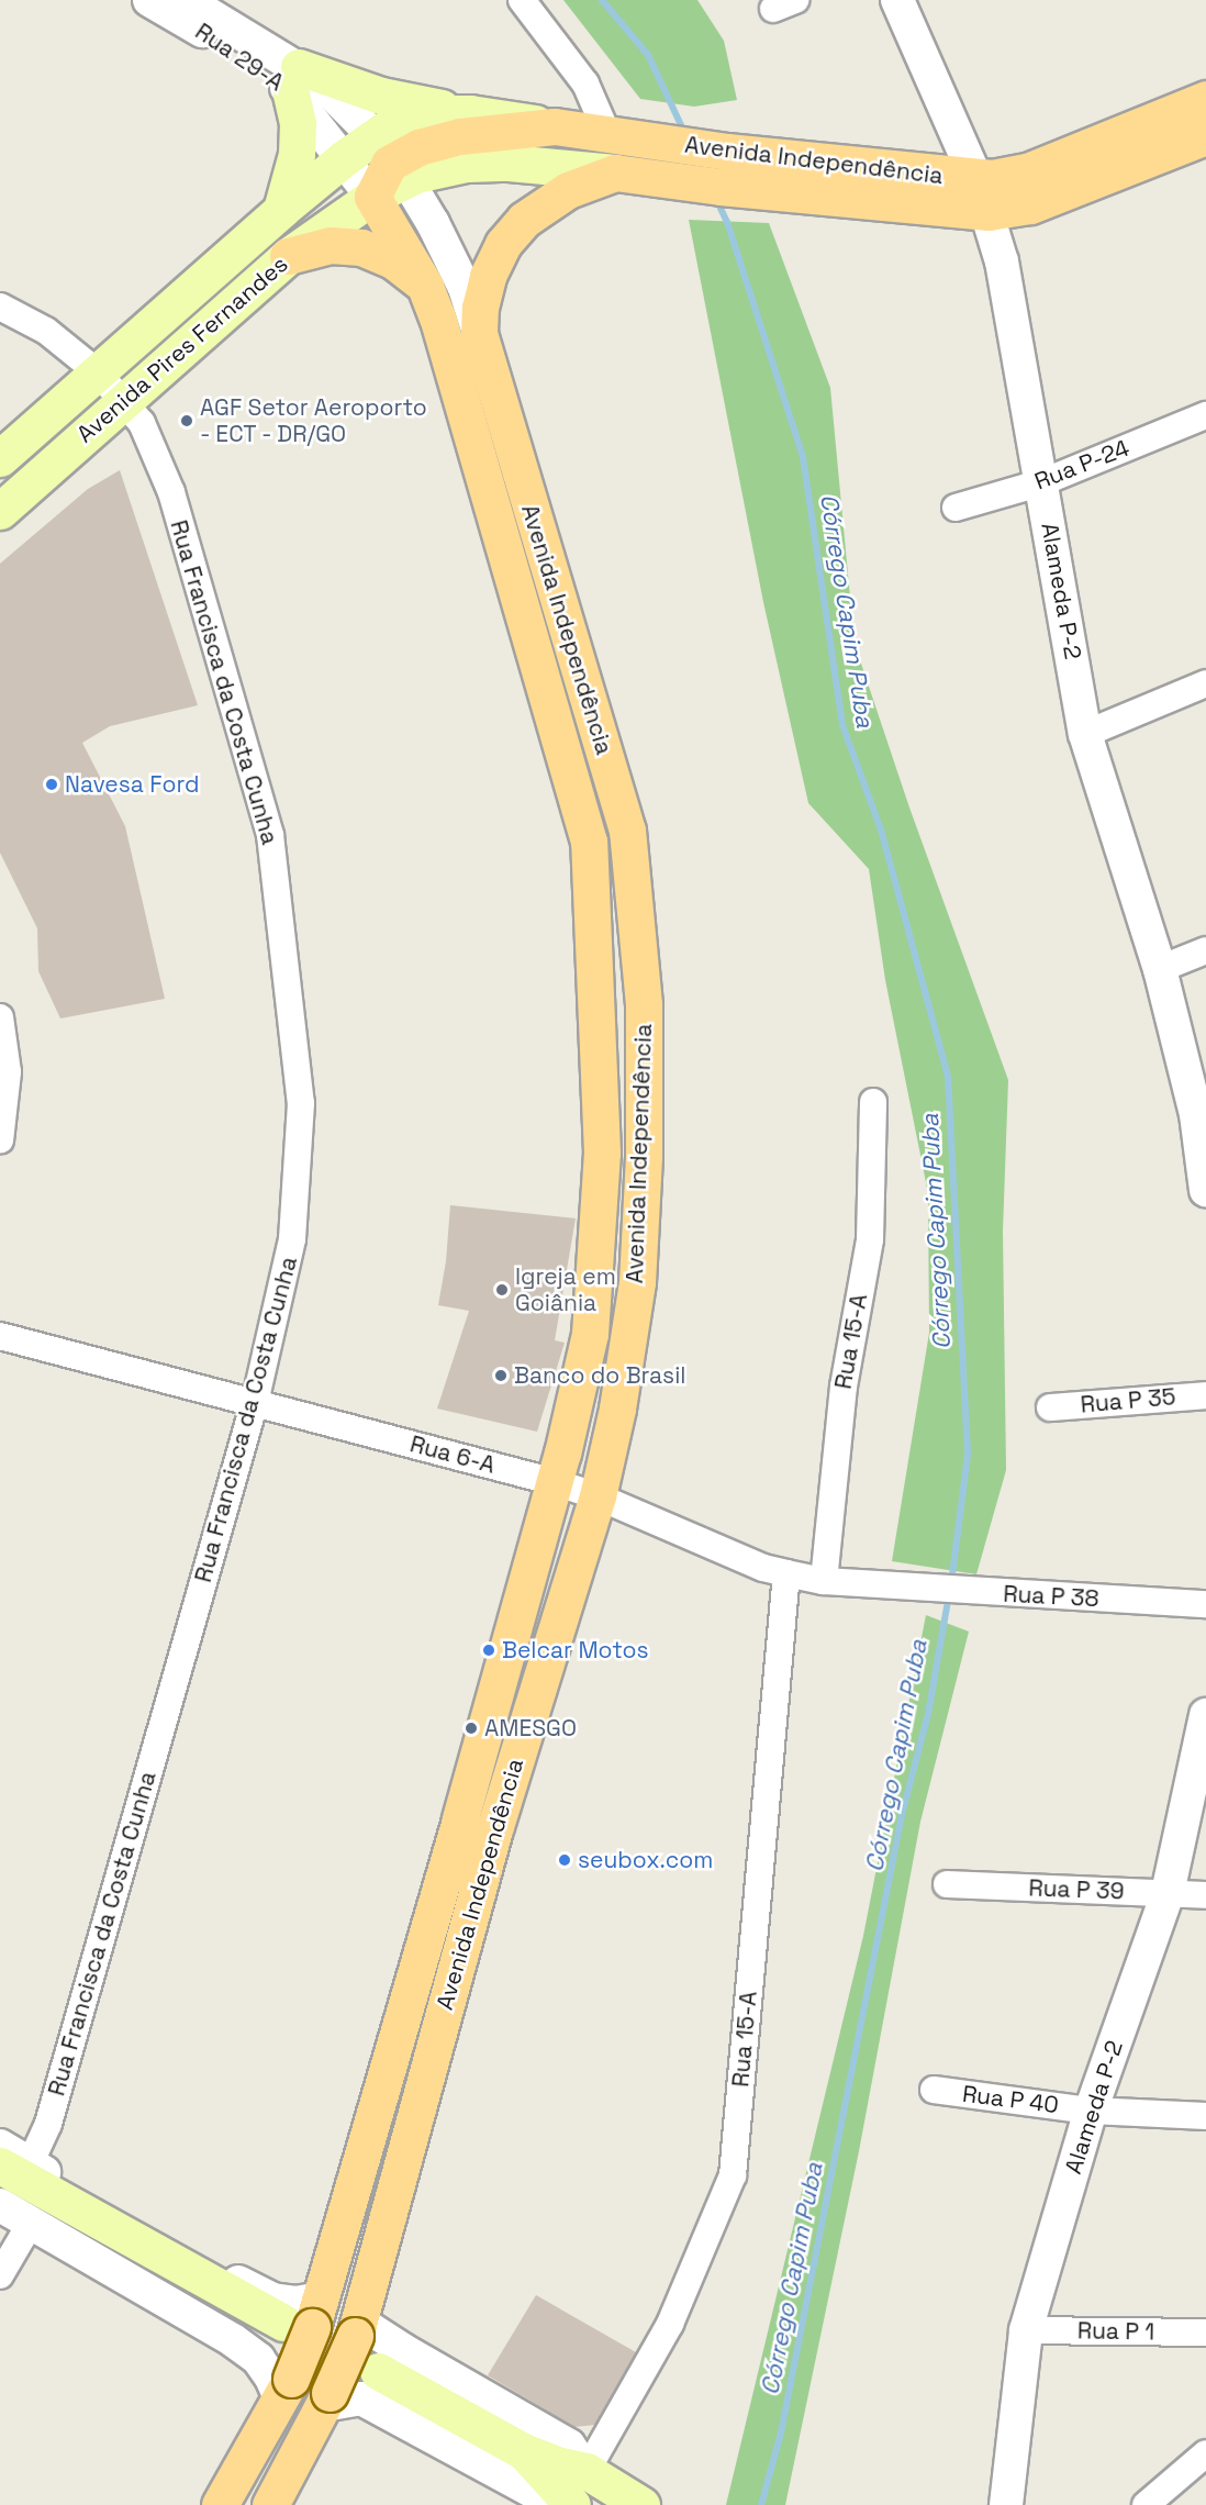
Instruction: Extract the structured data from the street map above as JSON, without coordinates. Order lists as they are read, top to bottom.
{
  "streets": {
    "main road": ["Avenida Independência", "Avenida Pires Fernandes"],
    "street": [
      "Rua 29-A",
      "Rua P-24",
      "Alameda P-2",
      "Rua Francisca da Costa Cunha",
      "Rua 15-A",
      "Rua P 35",
      "Rua 6-A",
      "Rua P 38",
      "Rua P 39",
      "Rua P 40",
      "Rua P 1"
    ]
  },
  "crossings": [
    ["Rua 29-A", "Avenida Independência"],
    ["Rua 29-A", "Avenida Pires Fernandes"],
    ["Avenida Independência", "Avenida Pires Fernandes"],
    ["Avenida Independência", "Alameda P-2"],
    ["Avenida Independência", "Rua 6-A"],
    ["Avenida Pires Fernandes", "Rua Francisca da Costa Cunha"],
    ["Rua P-24", "Alameda P-2"],
    ["Alameda P-2", "Rua P 39"],
    ["Alameda P-2", "Rua P 40"],
    ["Alameda P-2", "Rua P 1"],
    ["Rua Francisca da Costa Cunha", "Rua 6-A"],
    ["Rua 15-A", "Rua 6-A"],
    ["Rua 6-A", "Rua P 38"]
  ],
  "water": ["Córrego Capim Puba"],
  "places": [
    "AGF Setor Aeroporto - ECT - DR/GO",
    "Navesa Ford",
    "Igreja em Goiânia",
    "Banco do Brasil",
    "Belcar Motos",
    "AMESGO",
    "seubox.com"
  ]
}
